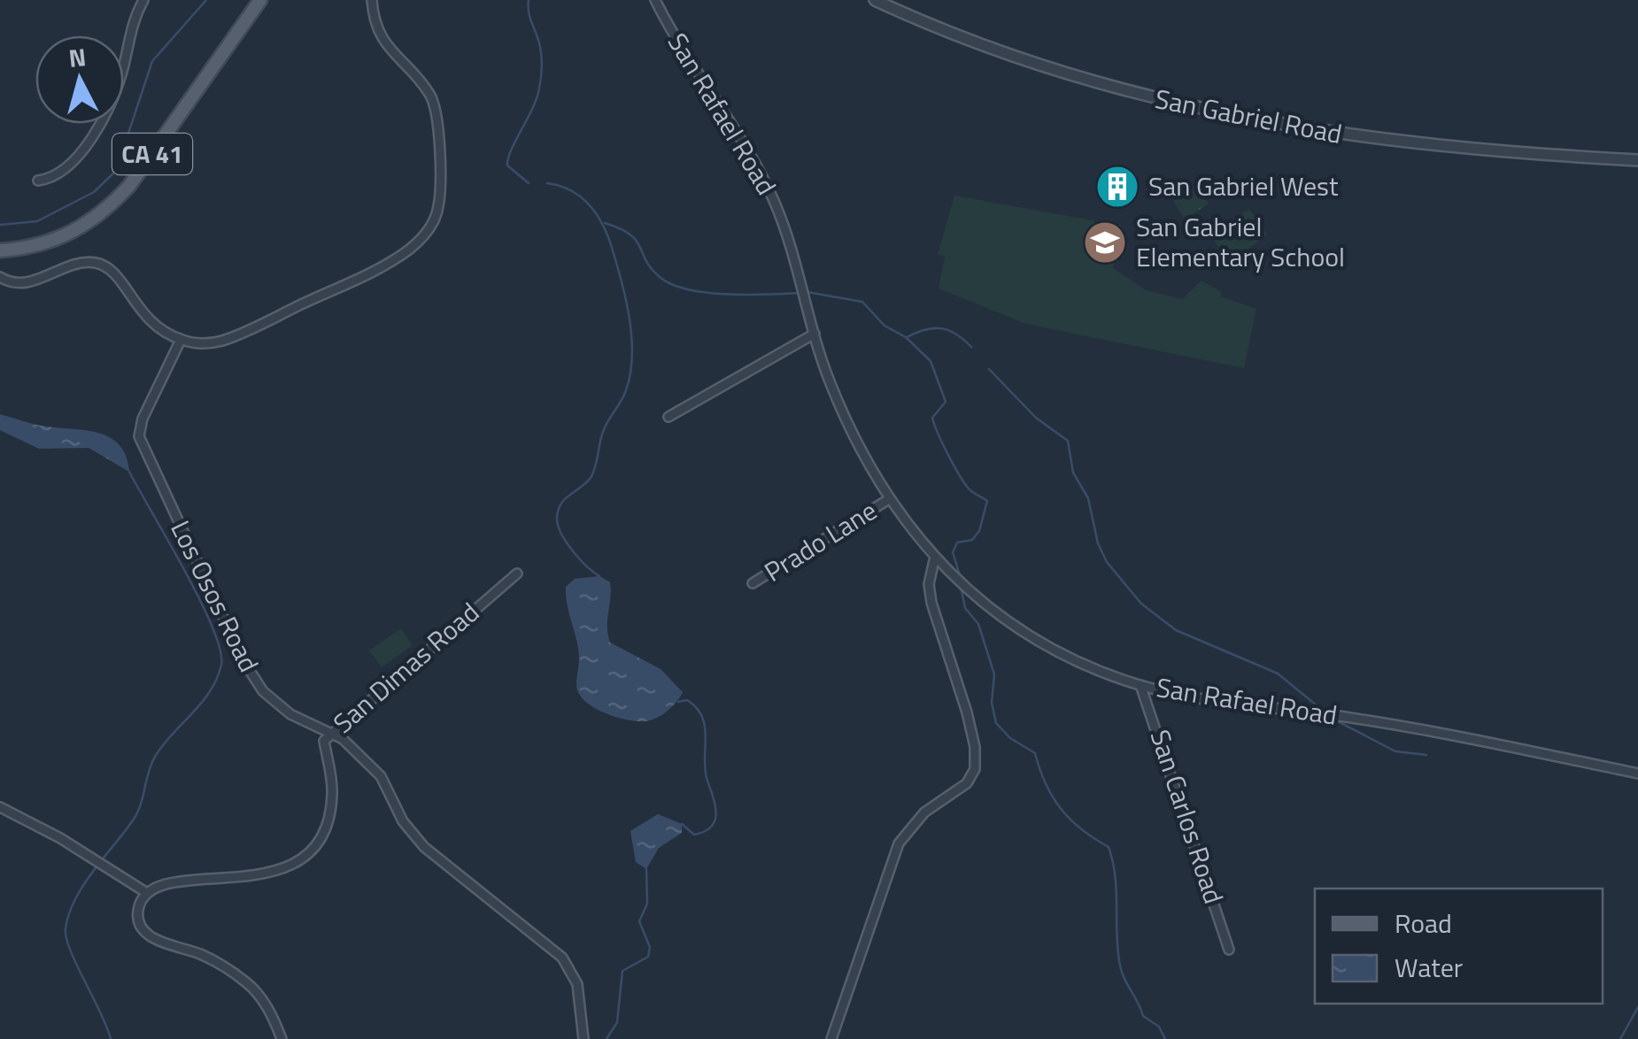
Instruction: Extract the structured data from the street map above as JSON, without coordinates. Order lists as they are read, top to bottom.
{
  "streets": {
    "main road": ["CA 41"],
    "street": [
      "San Rafael Road",
      "San Gabriel Road",
      "Prado Lane",
      "Los Osos Road",
      "San Dimas Road",
      "San Carlos Road"
    ]
  },
  "crossings": [
    ["San Rafael Road", "Prado Lane"],
    ["San Rafael Road", "San Carlos Road"],
    ["Los Osos Road", "San Dimas Road"]
  ],
  "places": {
    "building": ["San Gabriel West"],
    "school or university": ["San Gabriel Elementary School"]
  },
  "legend": ["Road", "Water"],
  "north": "top"
}
